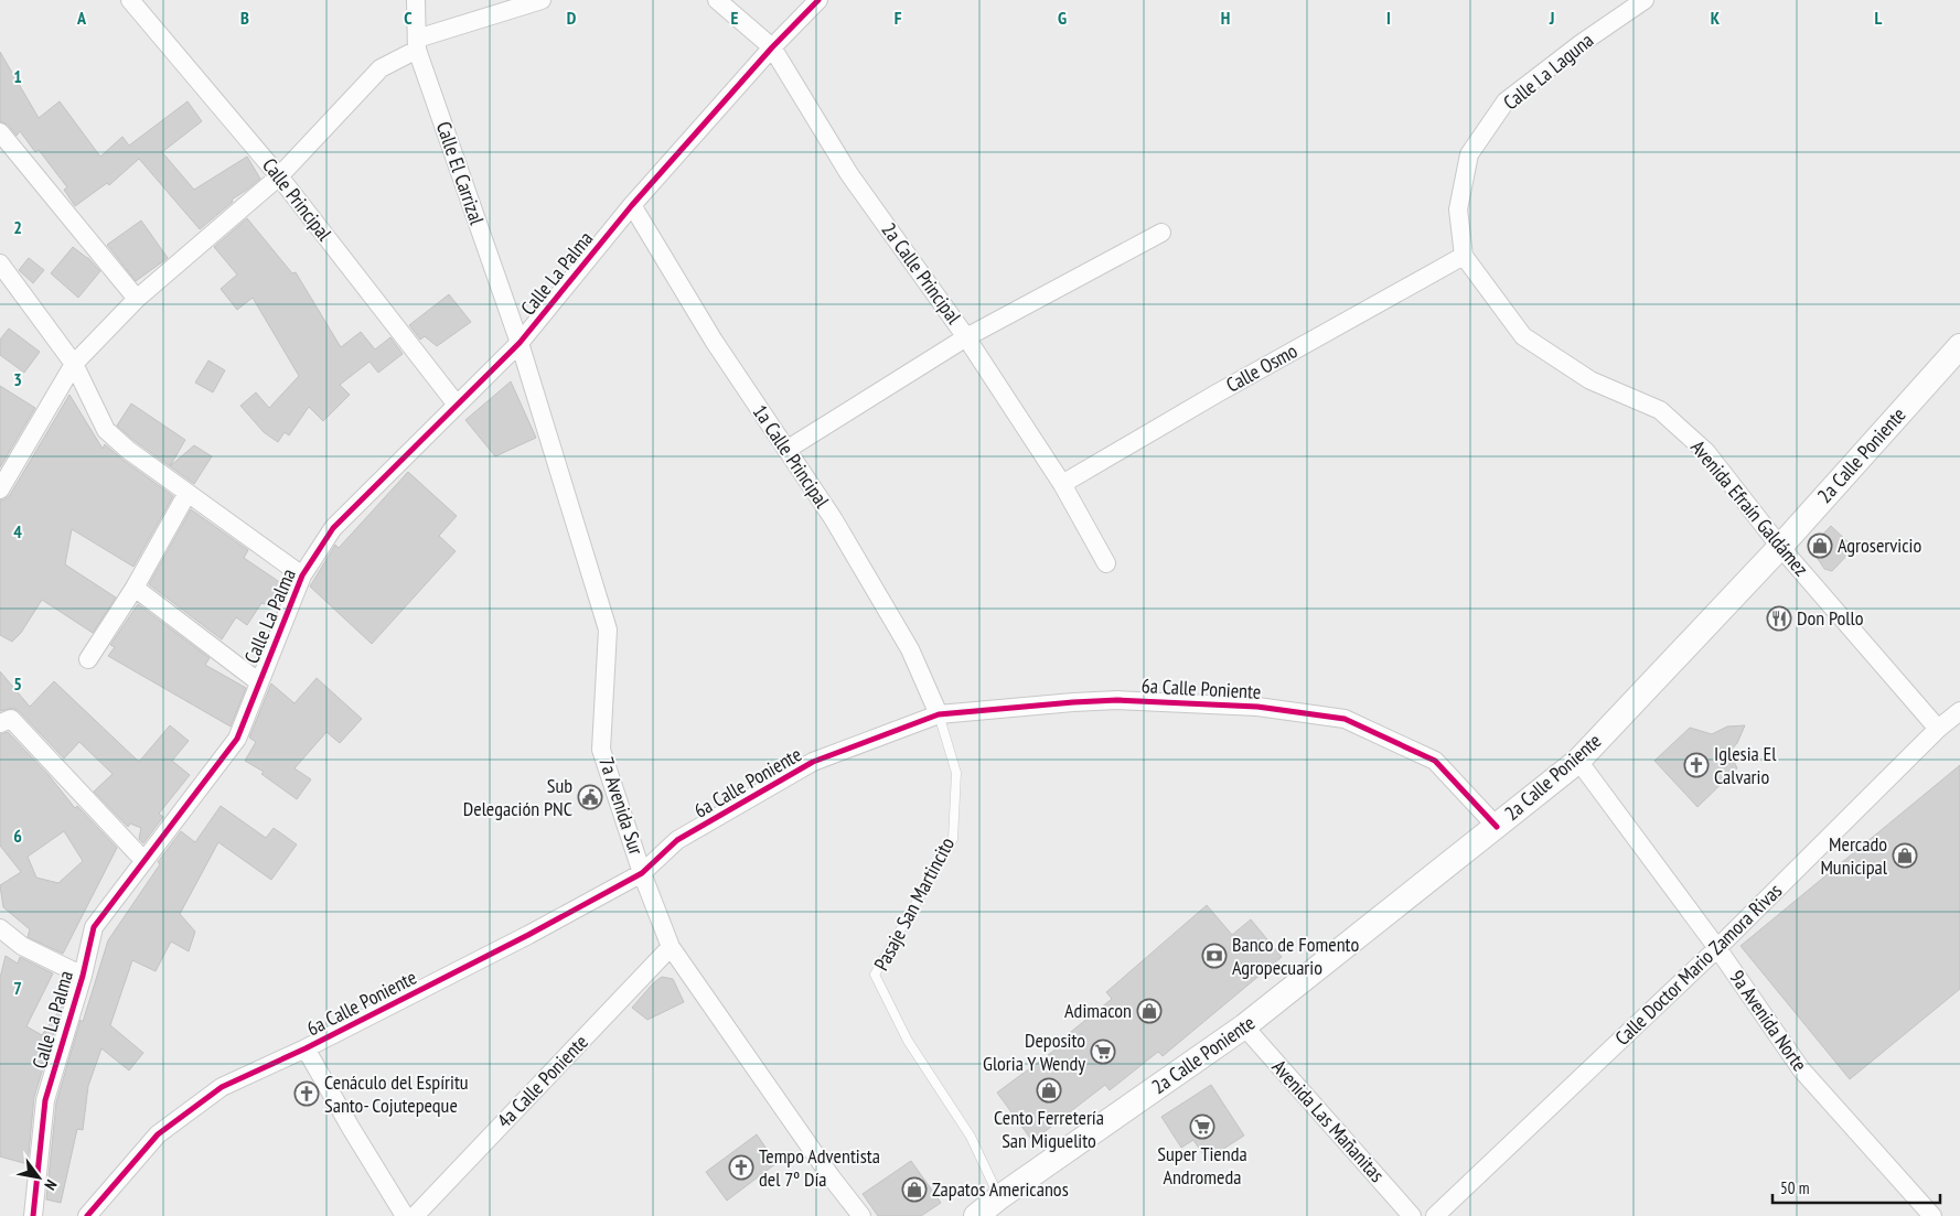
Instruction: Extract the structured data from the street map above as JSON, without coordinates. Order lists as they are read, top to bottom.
{
  "streets": {
    "street": [
      "Calle La Laguna",
      "Calle El Carrizal",
      "Calle Principal",
      "Calle La Palma",
      "2a Calle Principal",
      "Calle Osmo",
      "2a Calle Poniente",
      "1a Calle Principal",
      "Avenida Efraín Galdámez",
      "6a Calle Poniente",
      "7a Avenida Sur",
      "Calle Doctor Mario Zamora Rivas",
      "9a Avenida Norte",
      "4a Calle Poniente",
      "Avenida Las Mañanitas"
    ],
    "lane": ["Pasaje San Martincito"]
  },
  "crossings": [
    ["Calle La Laguna", "Calle Osmo"],
    ["Calle La Laguna", "Avenida Efraín Galdámez"],
    ["Calle El Carrizal", "Calle La Palma"],
    ["Calle El Carrizal", "7a Avenida Sur"],
    ["Calle Principal", "Calle La Palma"],
    ["Calle La Palma", "2a Calle Principal"],
    ["Calle La Palma", "1a Calle Principal"],
    ["Calle La Palma", "7a Avenida Sur"],
    ["2a Calle Principal", "Calle Osmo"],
    ["Calle Osmo", "Avenida Efraín Galdámez"],
    ["2a Calle Poniente", "Avenida Efraín Galdámez"],
    ["2a Calle Poniente", "6a Calle Poniente"],
    ["2a Calle Poniente", "Pasaje San Martincito"],
    ["2a Calle Poniente", "9a Avenida Norte"],
    ["2a Calle Poniente", "Avenida Las Mañanitas"],
    ["1a Calle Principal", "6a Calle Poniente"],
    ["1a Calle Principal", "Pasaje San Martincito"],
    ["Avenida Efraín Galdámez", "Calle Doctor Mario Zamora Rivas"],
    ["6a Calle Poniente", "7a Avenida Sur"],
    ["6a Calle Poniente", "Pasaje San Martincito"],
    ["7a Avenida Sur", "4a Calle Poniente"],
    ["Calle Doctor Mario Zamora Rivas", "9a Avenida Norte"]
  ],
  "places": {
    "shop": [
      "Agroservicio",
      "Mercado Municipal",
      "Adimacon",
      "Cento Ferretería San Miguelito",
      "Zapatos Americanos"
    ],
    "restaurant": ["Don Pollo"],
    "church": ["Iglesia El Calvario", "Cenáculo del Espíritu Santo- Cojutepeque", "Tempo Adventista del 7º Día"],
    "public building": ["Sub Delegación PNC"],
    "bank": ["Banco de Fomento Agropecuario"],
    "supermarket": ["Deposito Gloria Y Wendy", "Super Tienda Andromeda"]
  },
  "scale_bar": "50 m",
  "north": "bottom right",
  "grid": {
    "columns": [
      "A",
      "B",
      "C",
      "D",
      "E",
      "F",
      "G",
      "H",
      "I",
      "J",
      "K",
      "L"
    ],
    "rows": [
      "1",
      "2",
      "3",
      "4",
      "5",
      "6",
      "7"
    ]
  }
}
